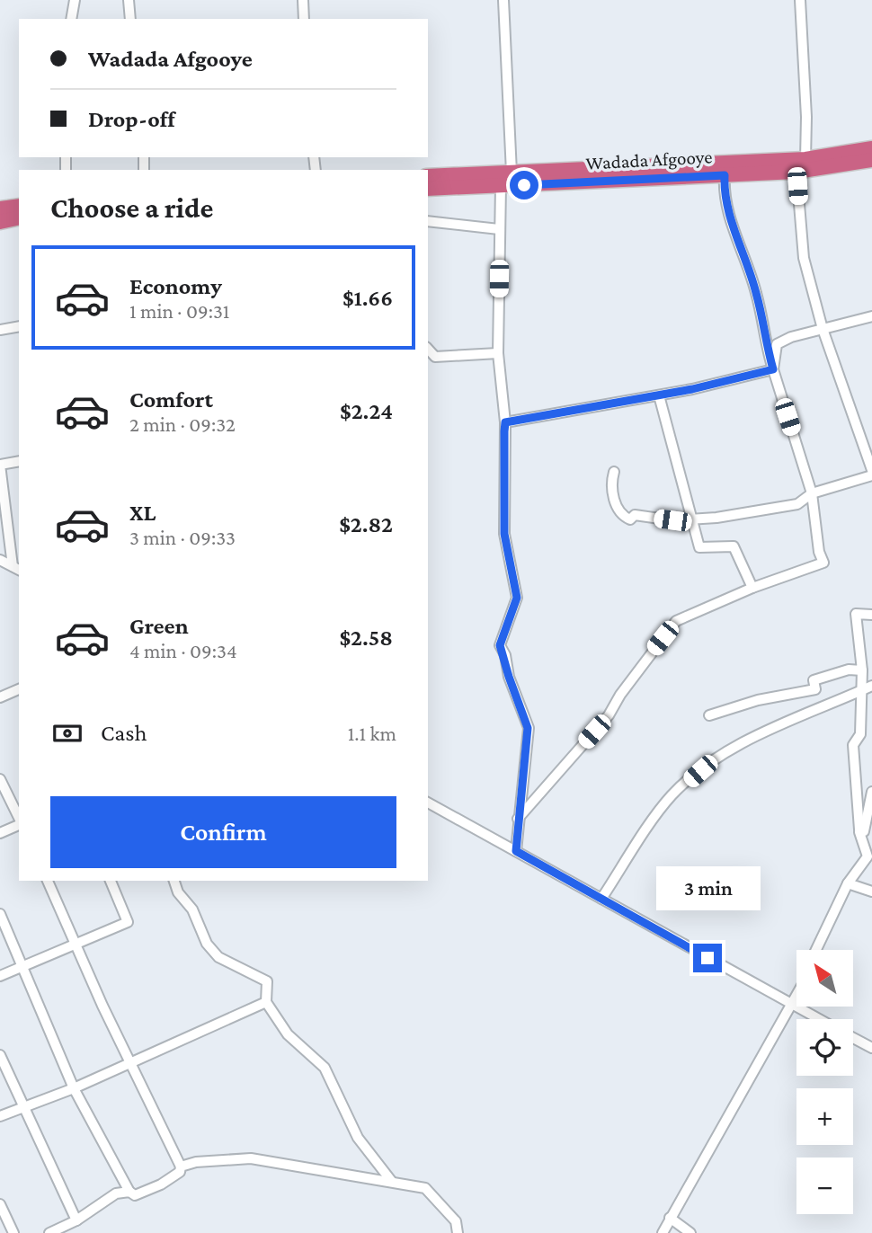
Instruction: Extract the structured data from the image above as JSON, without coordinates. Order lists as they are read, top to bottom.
{
  "streets": {
    "highway": ["Wadada Afgooye"]
  },
  "north": "top left",
  "page": {
    "banner": ["Wadada Afgooye", "Drop-off"],
    "heading": "Choose a ride",
    "list": [
      {
        "name": "Economy",
        "note": "1 min · 09:31",
        "value": "$1.66"
      },
      {
        "name": "Comfort",
        "note": "2 min · 09:32",
        "value": "$2.24"
      },
      {
        "name": "XL",
        "note": "3 min · 09:33",
        "value": "$2.82"
      },
      {
        "name": "Green",
        "note": "4 min · 09:34",
        "value": "$2.58"
      }
    ],
    "pay": ["Cash", "1.1 km"],
    "buttons": "Confirm",
    "bubble": "3 min",
    "map_buttons": ["+", "−"]
  }
}
